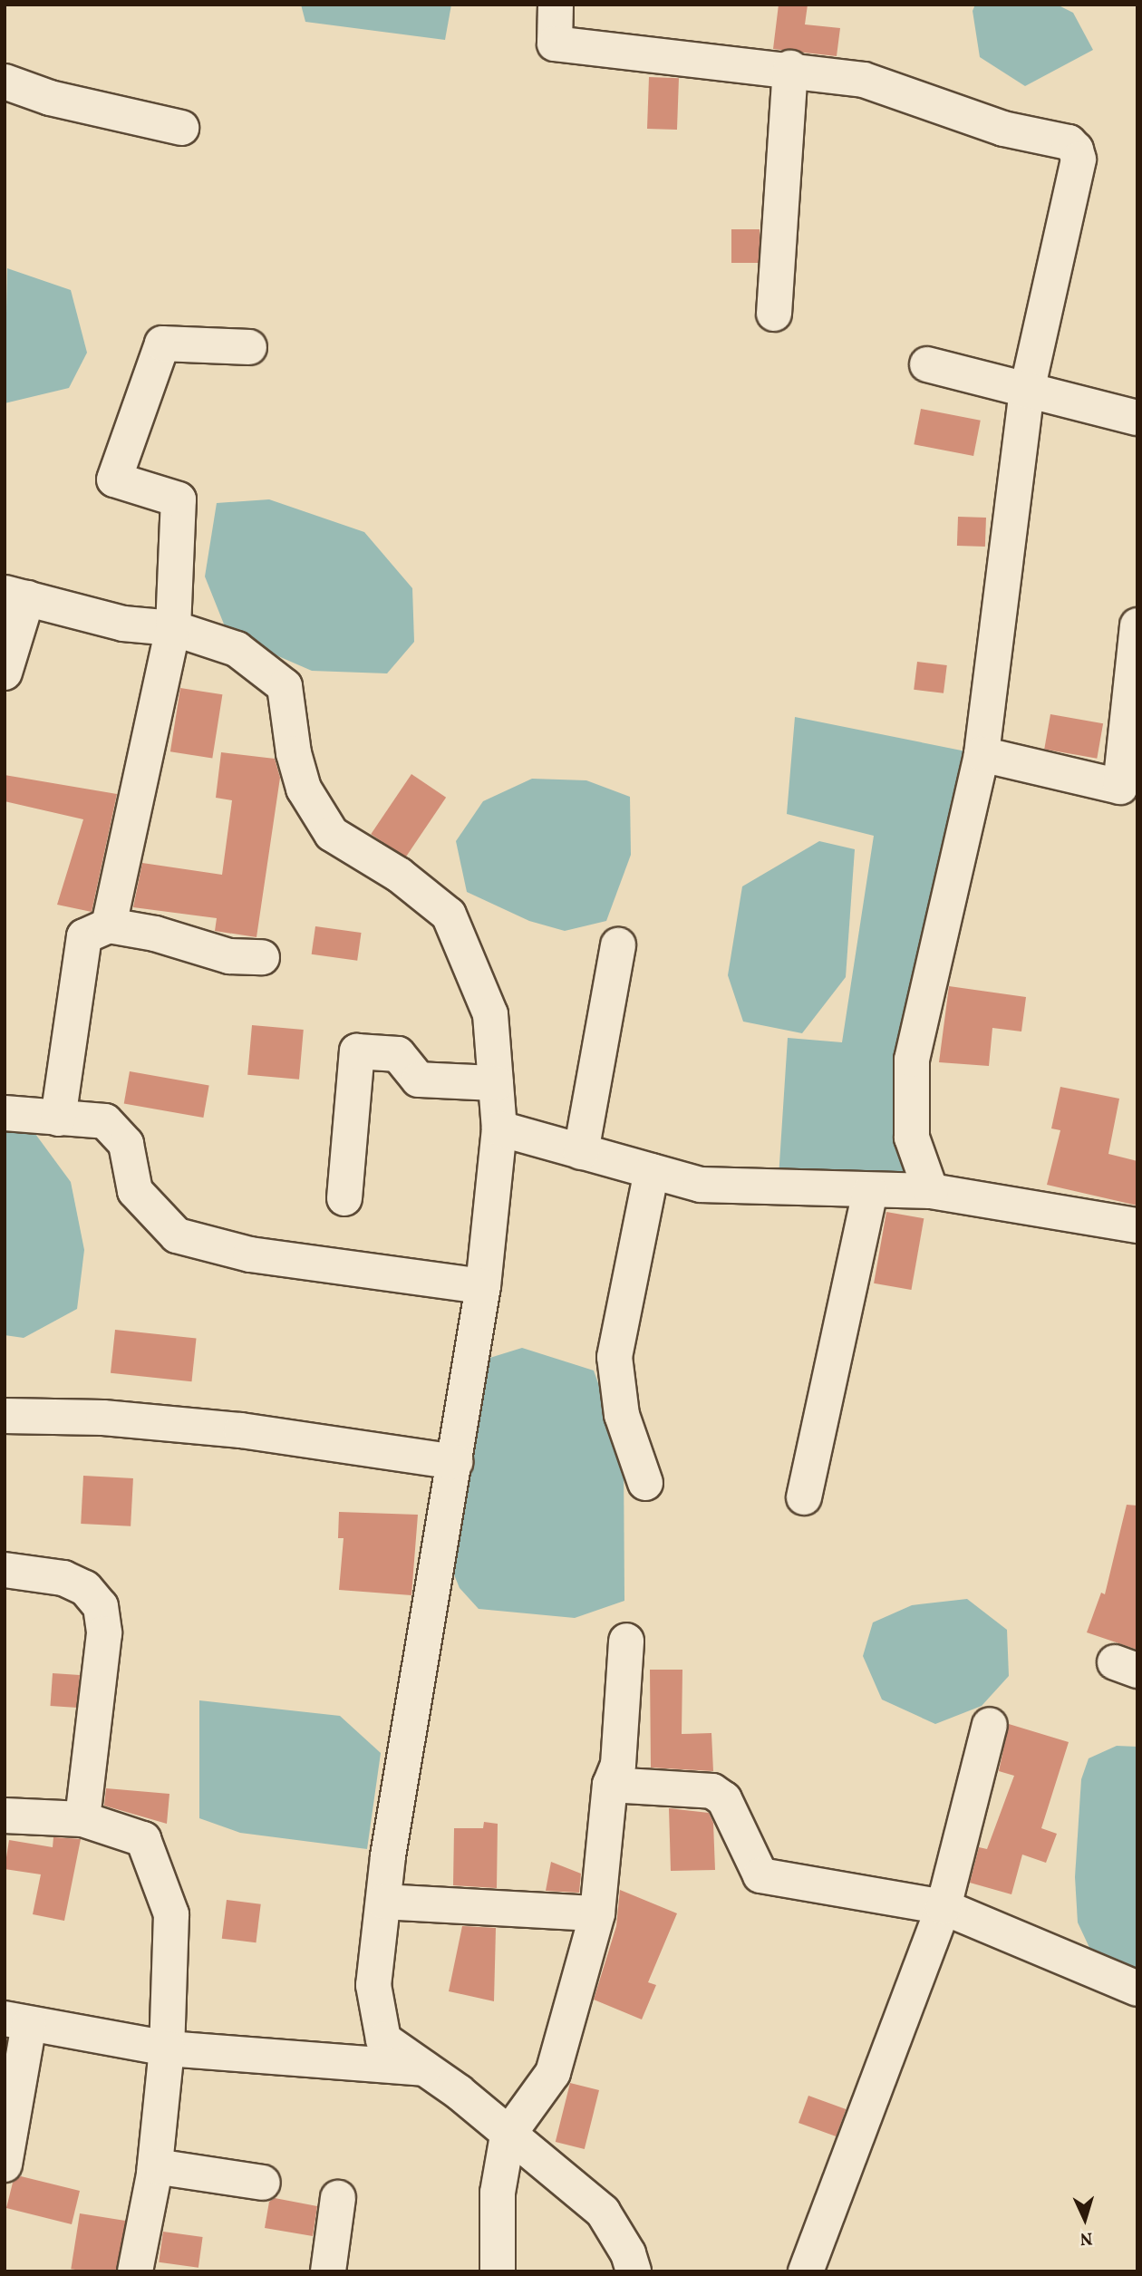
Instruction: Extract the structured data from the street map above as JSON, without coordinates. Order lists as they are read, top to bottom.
{
  "north": "bottom"
}
